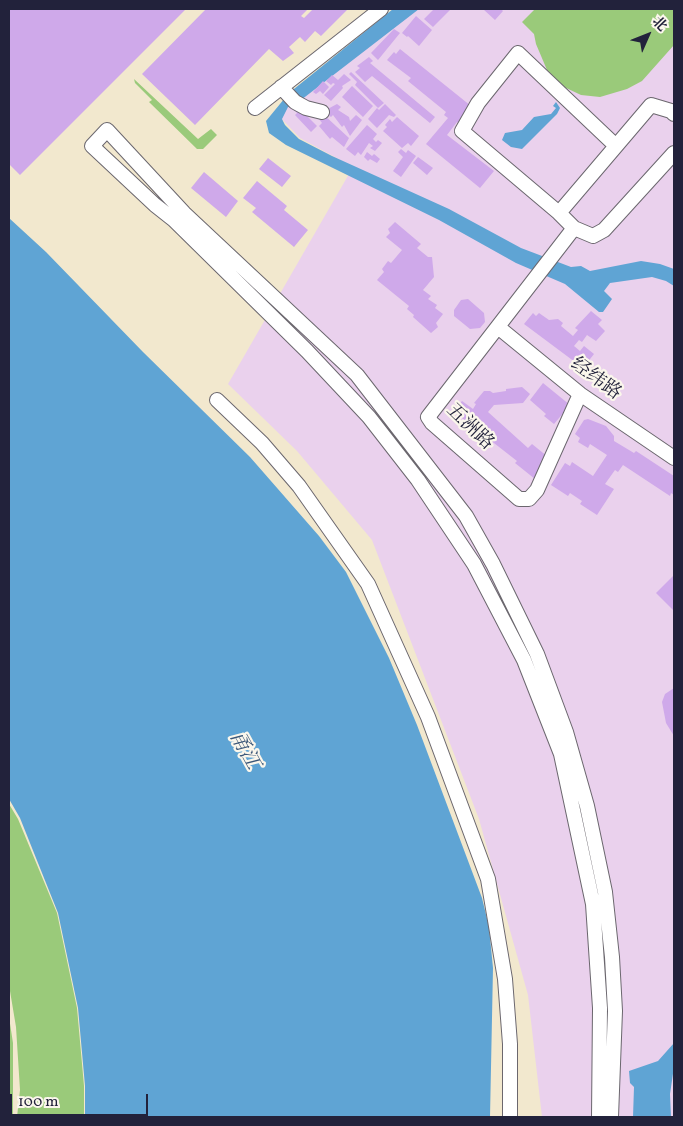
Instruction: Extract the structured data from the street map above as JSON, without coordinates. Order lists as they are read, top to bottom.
{
  "streets": {
    "street": ["经纬路", "五洲路"]
  },
  "crossings": [
    ["经纬路", "五洲路"]
  ],
  "water": ["甬江"],
  "scale_bar": "100 m",
  "north": "top right"
}
